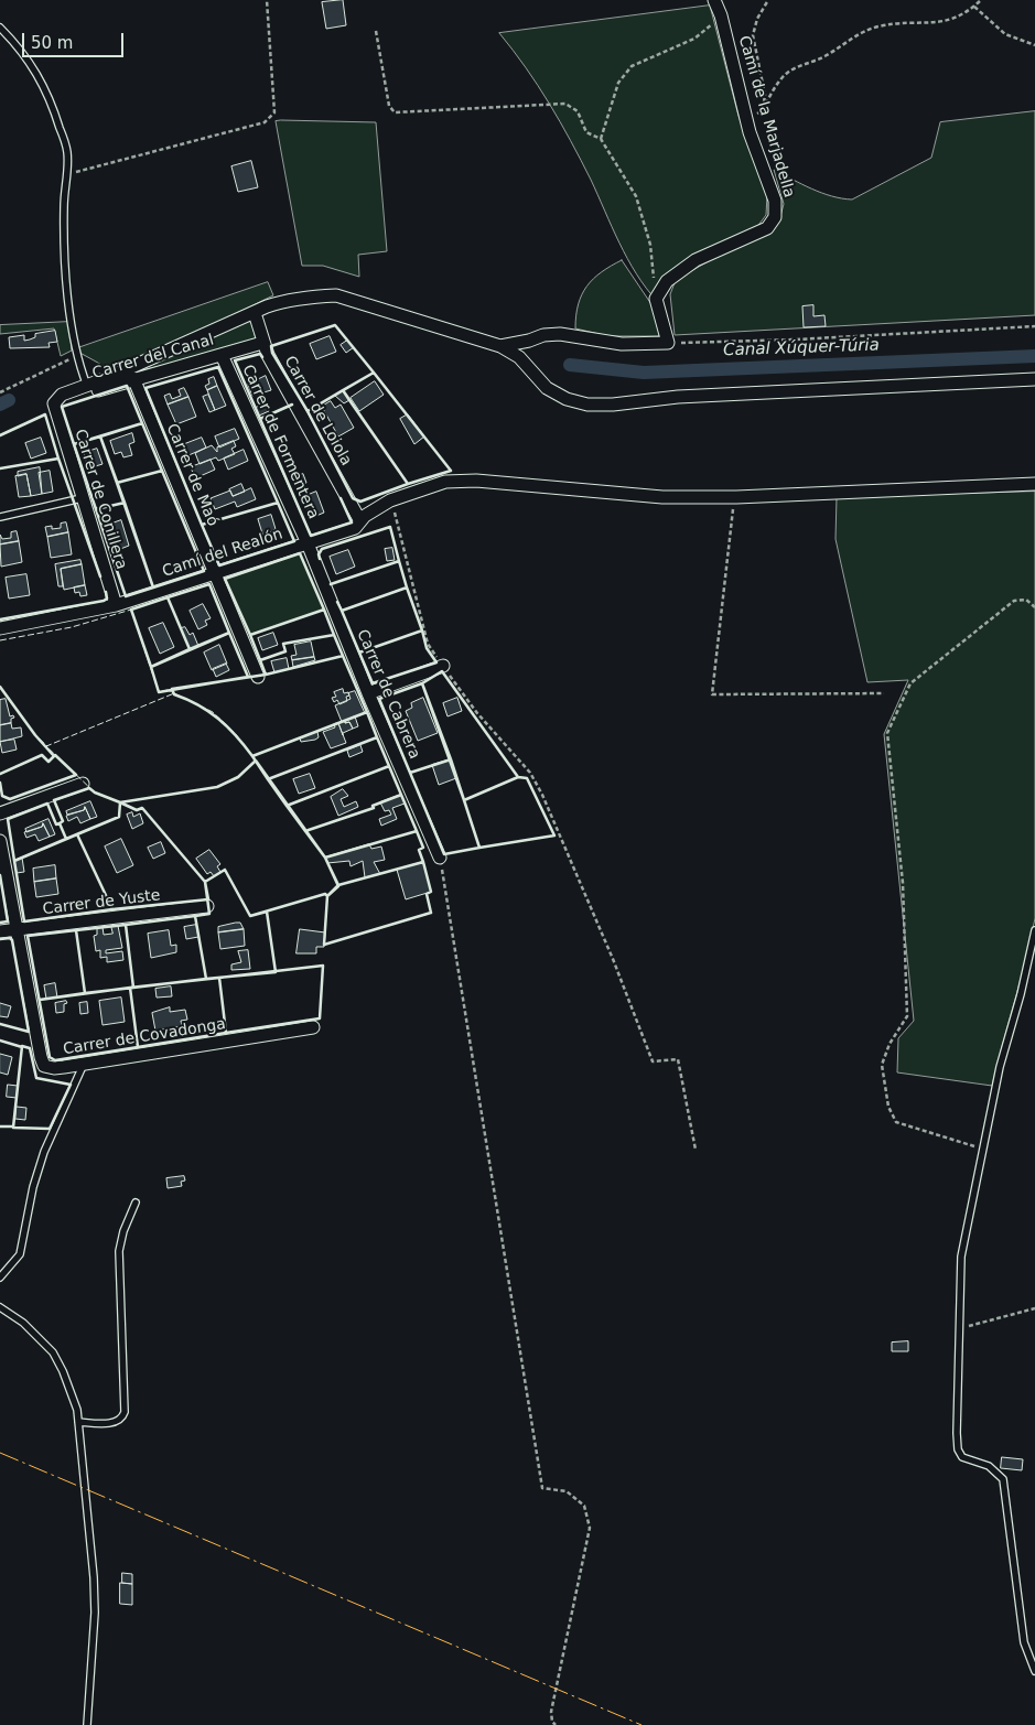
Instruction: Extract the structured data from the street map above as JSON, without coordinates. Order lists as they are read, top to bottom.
{
  "streets": {
    "street": [
      "Camí de la Marjadella",
      "Carrer del Canal",
      "Carrer de Loiola",
      "Carrer de Formentera",
      "Carrer de Maó",
      "Carrer de Conillera",
      "Camí del Realón",
      "Carrer de Cabrera",
      "Carrer de Yuste",
      "Carrer de Covadonga"
    ]
  },
  "crossings": [
    ["Carrer del Canal", "Carrer de Loiola"],
    ["Carrer del Canal", "Carrer de Formentera"],
    ["Carrer del Canal", "Carrer de Maó"],
    ["Carrer del Canal", "Carrer de Conillera"],
    ["Carrer de Loiola", "Camí del Realón"],
    ["Carrer de Formentera", "Camí del Realón"],
    ["Carrer de Formentera", "Carrer de Cabrera"],
    ["Carrer de Maó", "Camí del Realón"],
    ["Carrer de Conillera", "Camí del Realón"],
    ["Camí del Realón", "Carrer de Cabrera"],
    ["Carrer de Yuste", "Carrer de Covadonga"]
  ],
  "water": ["Canal Xúquer-Túria"],
  "scale_bar": "50 m"
}
